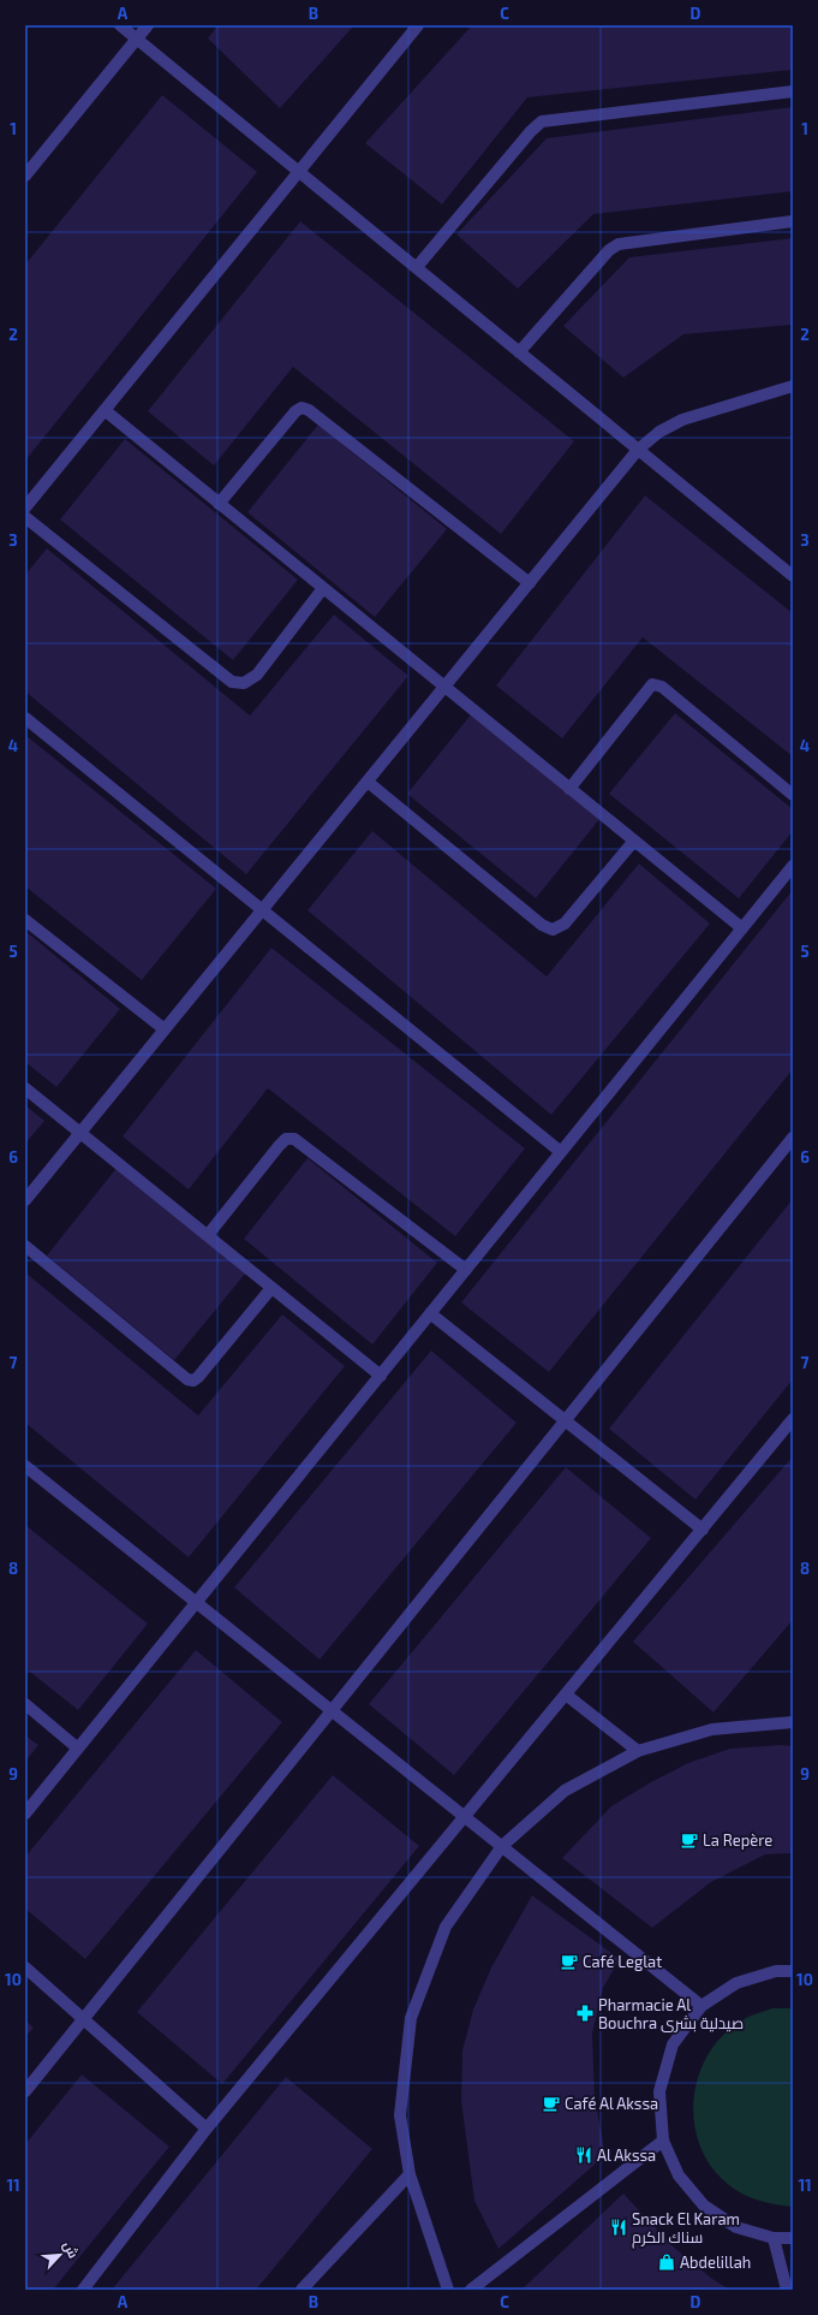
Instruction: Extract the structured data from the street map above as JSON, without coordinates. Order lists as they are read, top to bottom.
{
  "places": {
    "cafe": ["La Repère", "Café Leglat", "Café Al Akssa"],
    "pharmacy": ["Pharmacie Al Bouchra صيدلية بشرى"],
    "restaurant": ["Al Akssa", "Snack El Karam سناك الكرم"],
    "shop": ["Abdelillah"]
  },
  "north": "top right",
  "grid": {
    "columns": [
      "A",
      "B",
      "C",
      "D"
    ],
    "rows": [
      "1",
      "2",
      "3",
      "4",
      "5",
      "6",
      "7",
      "8",
      "9",
      "10",
      "11"
    ]
  }
}
